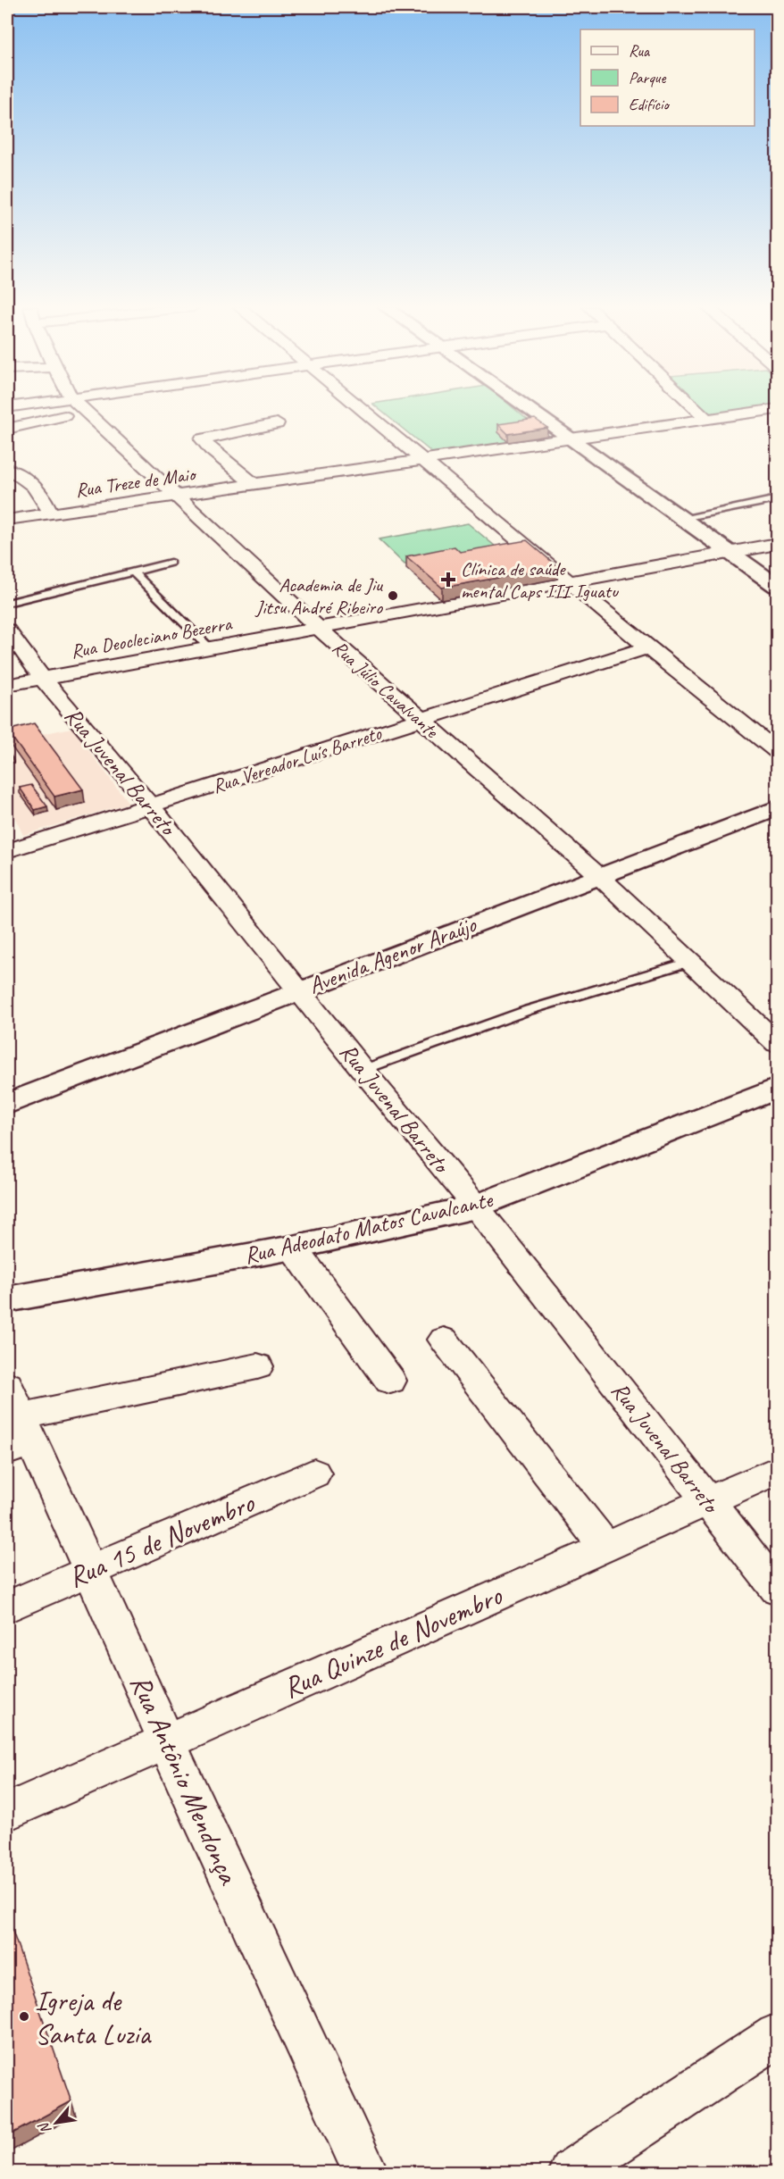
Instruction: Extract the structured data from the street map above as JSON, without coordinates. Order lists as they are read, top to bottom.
{
  "streets": {
    "main road": ["Avenida Agenor Araújo", "Rua Adeodato Matos Cavalcante"],
    "street": [
      "Rua Treze de Maio",
      "Rua Deocleciano Bezerra",
      "Rua Júlio Cavalvante",
      "Rua Vereador Luís Barreto",
      "Rua Juvenal Barreto",
      "Rua 15 de Novembro",
      "Rua Quinze de Novembro",
      "Rua Antônio Mendonça"
    ]
  },
  "crossings": [
    ["Rua Treze de Maio", "Rua Júlio Cavalvante"],
    ["Rua Deocleciano Bezerra", "Rua Júlio Cavalvante"],
    ["Rua Deocleciano Bezerra", "Rua Juvenal Barreto"],
    ["Rua Júlio Cavalvante", "Rua Vereador Luís Barreto"],
    ["Rua Júlio Cavalvante", "Avenida Agenor Araújo"],
    ["Rua Vereador Luís Barreto", "Rua Juvenal Barreto"],
    ["Rua Juvenal Barreto", "Avenida Agenor Araújo"],
    ["Rua Juvenal Barreto", "Rua Adeodato Matos Cavalcante"],
    ["Rua Juvenal Barreto", "Rua Quinze de Novembro"],
    ["Rua 15 de Novembro", "Rua Antônio Mendonça"],
    ["Rua Quinze de Novembro", "Rua Antônio Mendonça"]
  ],
  "places": {
    "health": ["Clínica de saúde mental Caps III Iguatu"],
    "other": ["Academia de Jiu Jitsu André Ribeiro", "Igreja de Santa Luzia"]
  },
  "legend": ["Rua", "Parque", "Edifício"],
  "north": "bottom left"
}
